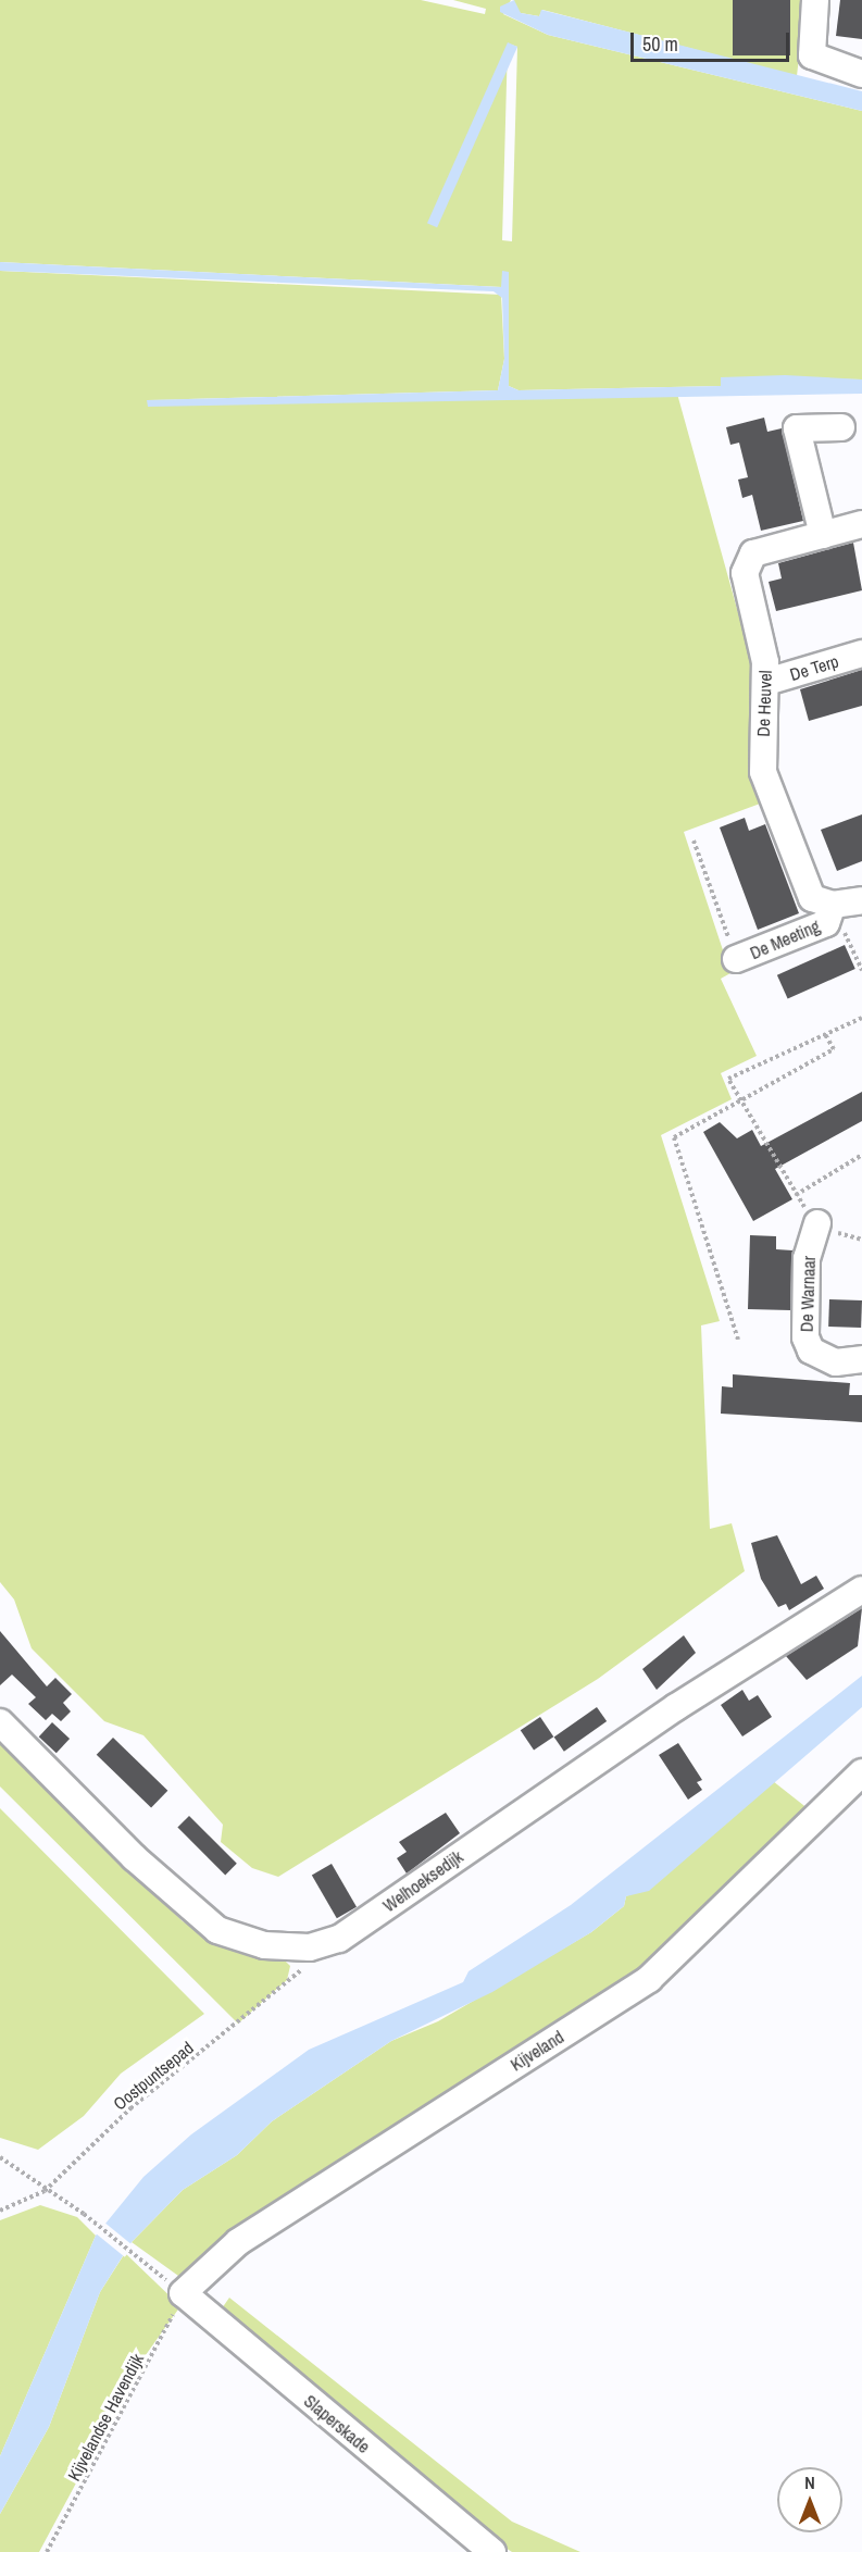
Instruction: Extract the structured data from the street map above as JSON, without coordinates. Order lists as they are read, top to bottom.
{
  "streets": {
    "street": [
      "De Terp",
      "De Heuvel",
      "De Meeting",
      "De Warnaar",
      "Welhoeksedijk",
      "Kijveland",
      "Slaperskade"
    ],
    "path": ["Oostpuntsepad", "Kijvelandse Havendijk"]
  },
  "crossings": [
    ["De Terp", "De Heuvel"],
    ["De Heuvel", "De Meeting"],
    ["Welhoeksedijk", "Oostpuntsepad"],
    ["Kijveland", "Kijvelandse Havendijk"],
    ["Kijveland", "Slaperskade"],
    ["Kijvelandse Havendijk", "Slaperskade"]
  ],
  "scale_bar": "50 m",
  "north": "top"
}
